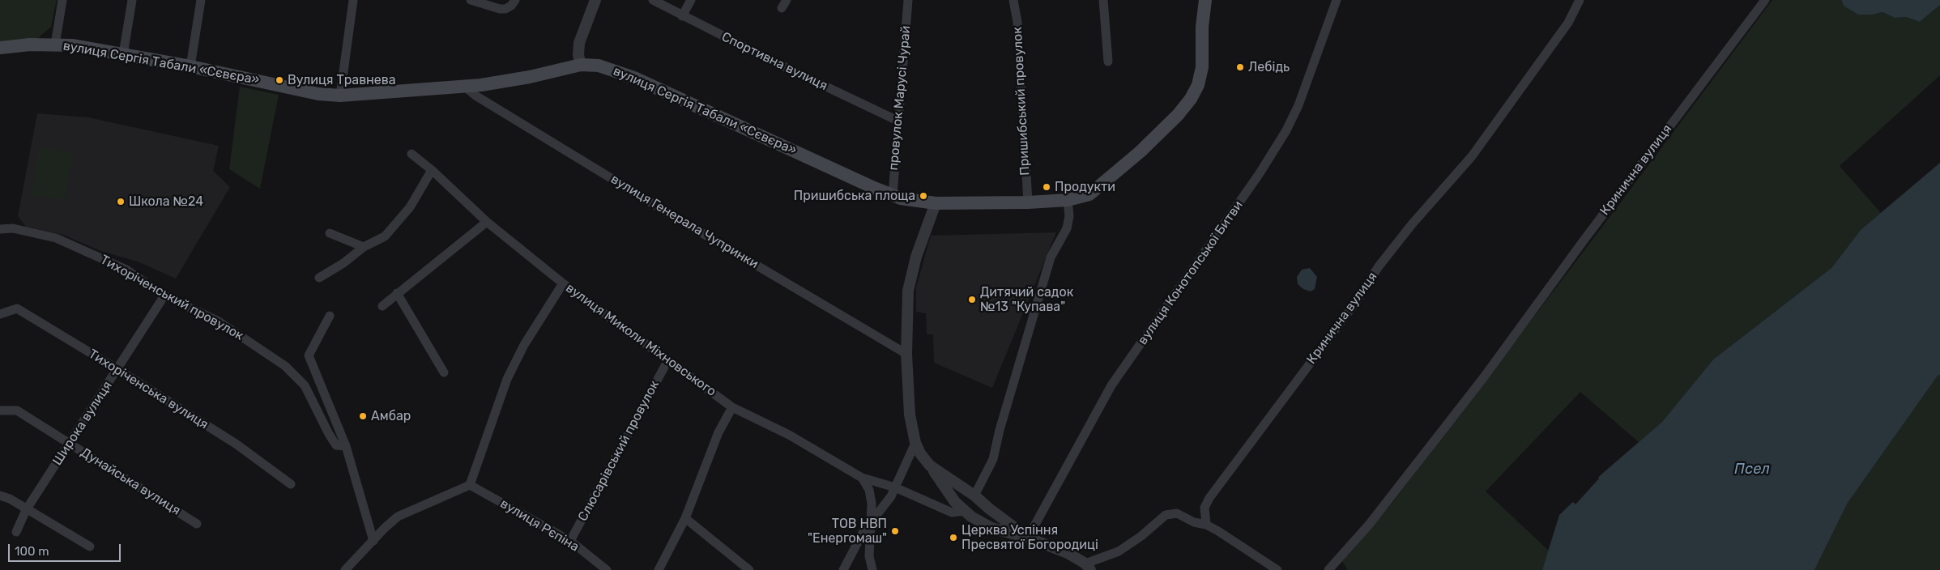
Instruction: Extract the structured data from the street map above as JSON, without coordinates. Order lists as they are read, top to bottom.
{
  "streets": {
    "main road": ["вулиця Сергія Табали «Сєвєра»"],
    "street": [
      "Спортивна вулиця",
      "провулок Марусі Чурай",
      "Пришибський провулок",
      "Кринична вулиця",
      "вулиця Генерала Чупринки",
      "вулиця Конотопської Битви",
      "Тихоріченський провулок",
      "вулиця Миколи Міхновського",
      "Тихоріченська вулиця",
      "Широка вулиця",
      "Слюсарівський провулок",
      "Дунайська вулиця",
      "вулиця Рєпіна"
    ]
  },
  "crossings": [
    ["Спортивна вулиця", "провулок Марусі Чурай"],
    ["вулиця Сергія Табали «Сєвєра»", "провулок Марусі Чурай"],
    ["вулиця Сергія Табали «Сєвєра»", "Пришибський провулок"],
    ["вулиця Сергія Табали «Сєвєра»", "вулиця Генерала Чупринки"],
    ["Тихоріченський провулок", "Широка вулиця"],
    ["вулиця Миколи Міхновського", "Слюсарівський провулок"],
    ["Тихоріченська вулиця", "Широка вулиця"],
    ["Широка вулиця", "Дунайська вулиця"],
    ["Слюсарівський провулок", "вулиця Рєпіна"]
  ],
  "water": ["Псел"],
  "places": [
    "Лебідь",
    "Вулиця Травнева",
    "Продукти",
    "Пришибська площа",
    "Школа №24",
    "Дитячий садок №13 \"Купава\"",
    "Амбар",
    "ТОВ НВП \"Енергомаш\"",
    "Церква Успіння Пресвятої Богородиці"
  ],
  "scale_bar": "100 m"
}
